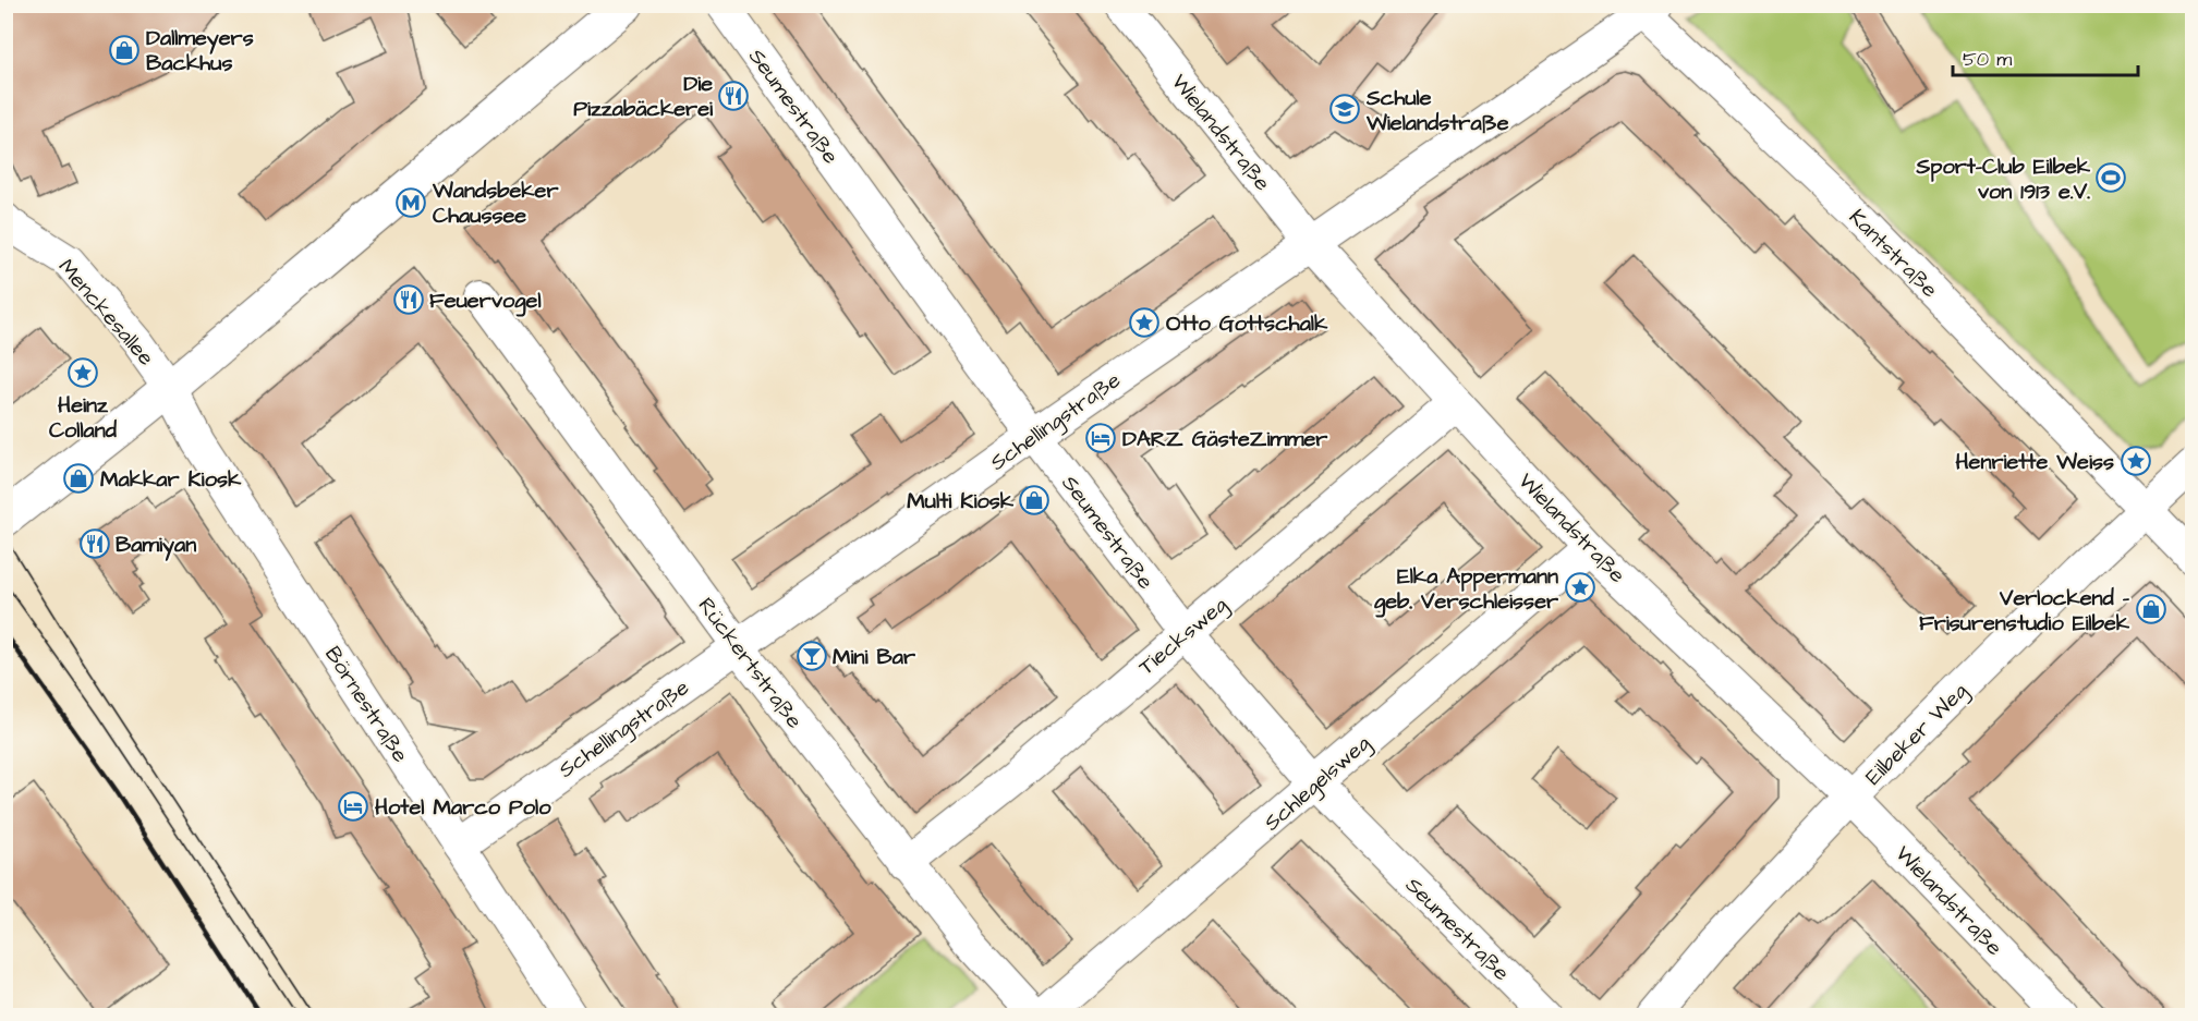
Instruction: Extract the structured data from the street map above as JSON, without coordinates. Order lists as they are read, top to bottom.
{
  "streets": {
    "street": [
      "Seumestraße",
      "Wielandstraße",
      "Kantstraße",
      "Menckesallee",
      "Schellingstraße",
      "Tiecksweg",
      "Rückertstraße",
      "Börnestraße",
      "Eilbeker Weg",
      "Schlegelsweg"
    ]
  },
  "crossings": [
    ["Seumestraße", "Schellingstraße"],
    ["Seumestraße", "Tiecksweg"],
    ["Seumestraße", "Schlegelsweg"],
    ["Wielandstraße", "Schellingstraße"],
    ["Wielandstraße", "Tiecksweg"],
    ["Wielandstraße", "Eilbeker Weg"],
    ["Wielandstraße", "Schlegelsweg"],
    ["Kantstraße", "Schellingstraße"],
    ["Kantstraße", "Eilbeker Weg"],
    ["Menckesallee", "Börnestraße"],
    ["Schellingstraße", "Rückertstraße"],
    ["Schellingstraße", "Börnestraße"],
    ["Tiecksweg", "Rückertstraße"]
  ],
  "places": {
    "shop": [
      "Dallmeyers Backhus",
      "Makkar Kiosk",
      "Multi Kiosk",
      "Verlockend - Frisurenstudio Eilbek"
    ],
    "restaurant": ["Die Pizzabäckerei", "Feuervogel", "Bamiyan"],
    "school or university": ["Schule Wielandstraße"],
    "sports": ["Sport-Club Eilbek von 1913 e.V."],
    "metro station": ["Wandsbeker Chaussee"],
    "place": [
      "Otto Gottschalk",
      "Heinz Colland",
      "Henriette Weiss",
      "Elka Appermann geb. Verschleisser"
    ],
    "hotel": ["DARZ GästeZimmer", "Hotel Marco Polo"],
    "bar": ["Mini Bar"]
  },
  "scale_bar": "50 m"
}
